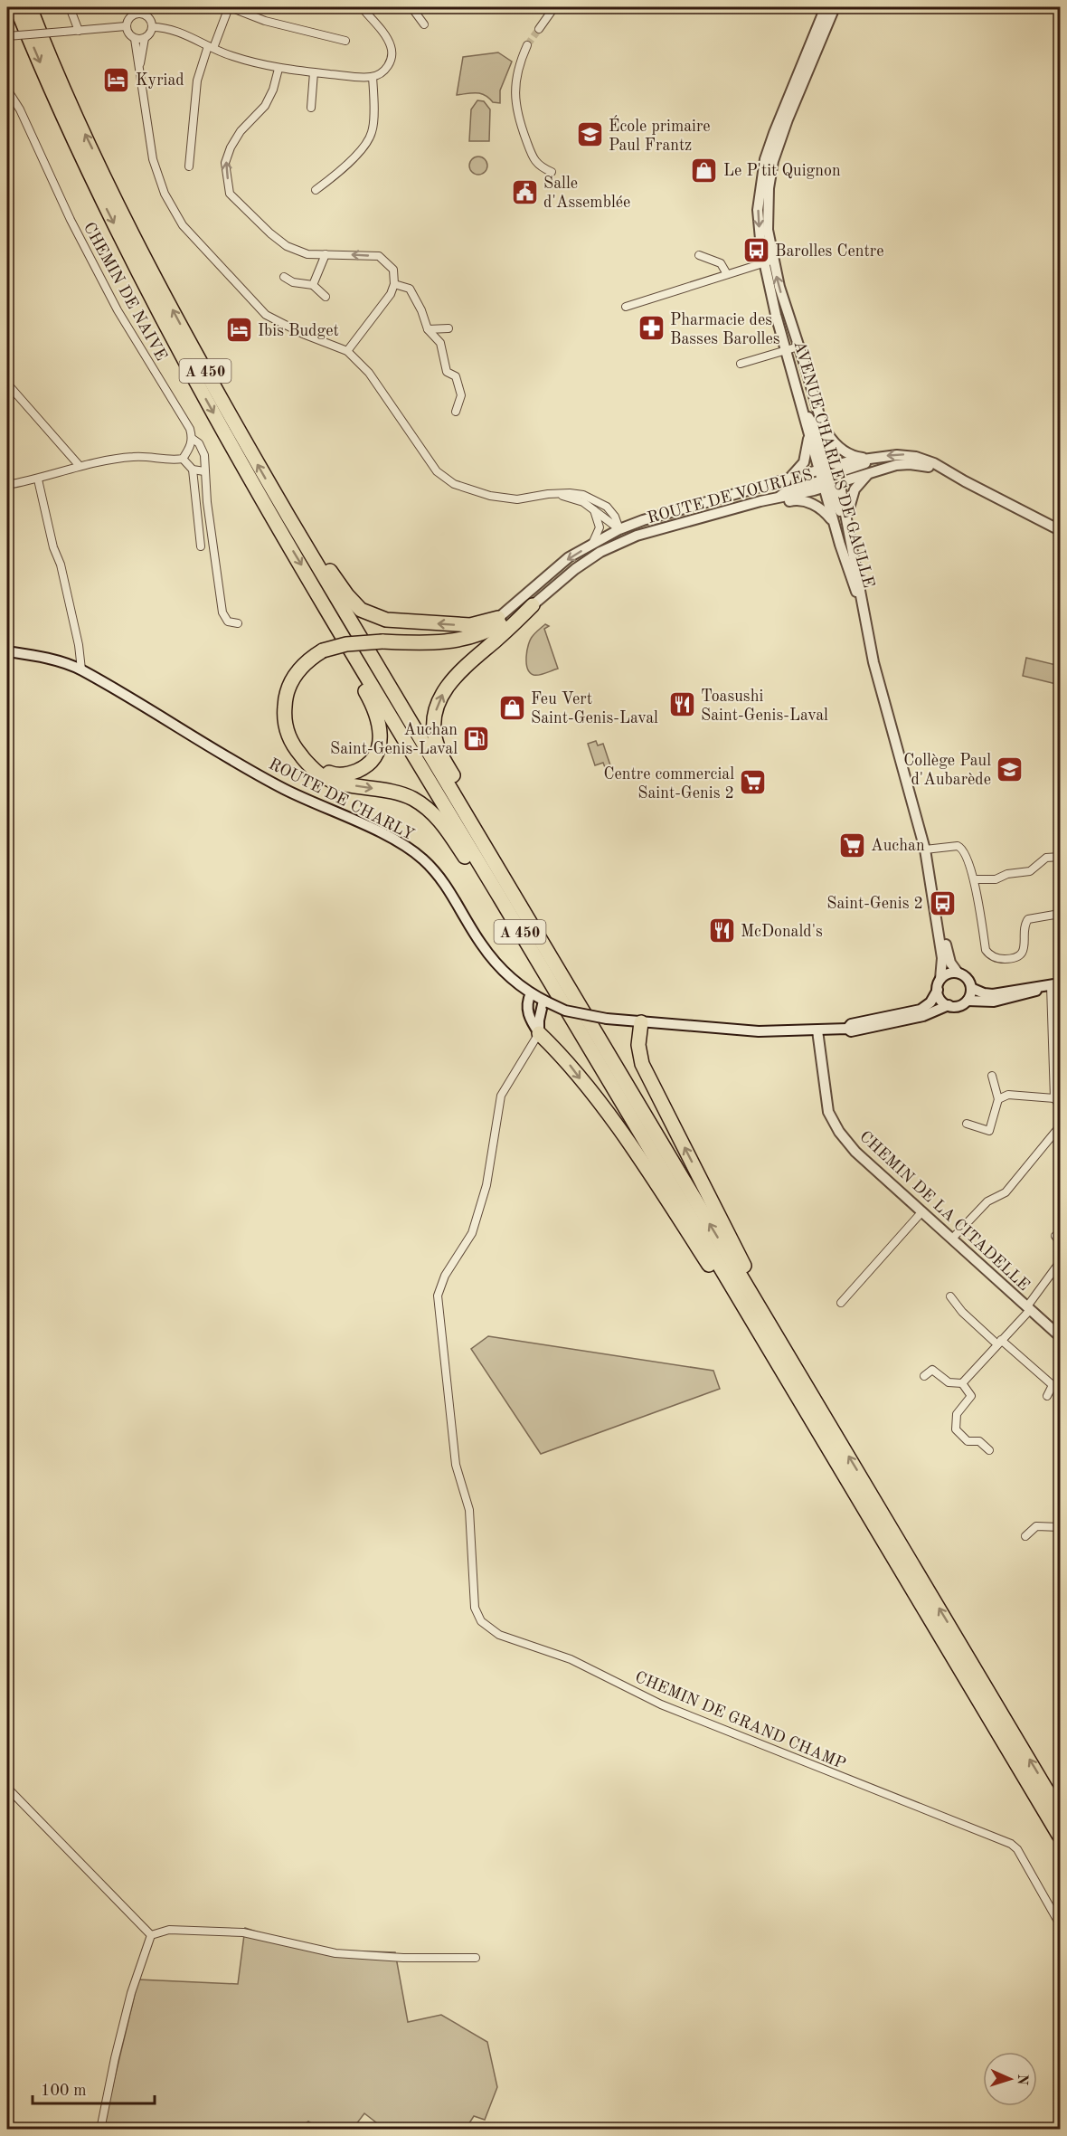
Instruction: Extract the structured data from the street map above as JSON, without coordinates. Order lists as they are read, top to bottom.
{
  "streets": {
    "highway": ["A 450"],
    "street": [
      "CHEMIN DE NAIVE",
      "AVENUE CHARLES DE GAULLE",
      "ROUTE DE VOURLES",
      "ROUTE DE CHARLY",
      "CHEMIN DE LA CITADELLE",
      "CHEMIN DE GRAND CHAMP"
    ]
  },
  "crossings": [
    ["AVENUE CHARLES DE GAULLE", "ROUTE DE VOURLES"],
    ["AVENUE CHARLES DE GAULLE", "ROUTE DE CHARLY"],
    ["ROUTE DE CHARLY", "CHEMIN DE LA CITADELLE"]
  ],
  "places": {
    "hotel": ["Kyriad", "Ibis Budget"],
    "school or university": ["École primaire Paul Frantz", "Collège Paul d'Aubarède"],
    "shop": ["Le P'tit Quignon", "Feu Vert Saint-Genis-Laval"],
    "public building": ["Salle d'Assemblée"],
    "bus stop": ["Barolles Centre", "Saint-Genis 2"],
    "pharmacy": ["Pharmacie des Basses Barolles"],
    "restaurant": ["Toasushi Saint-Genis-Laval", "McDonald's"],
    "fuel station": ["Auchan Saint-Genis-Laval"],
    "supermarket": ["Centre commercial Saint-Genis 2", "Auchan"]
  },
  "scale_bar": "100 m",
  "north": "right"
}
